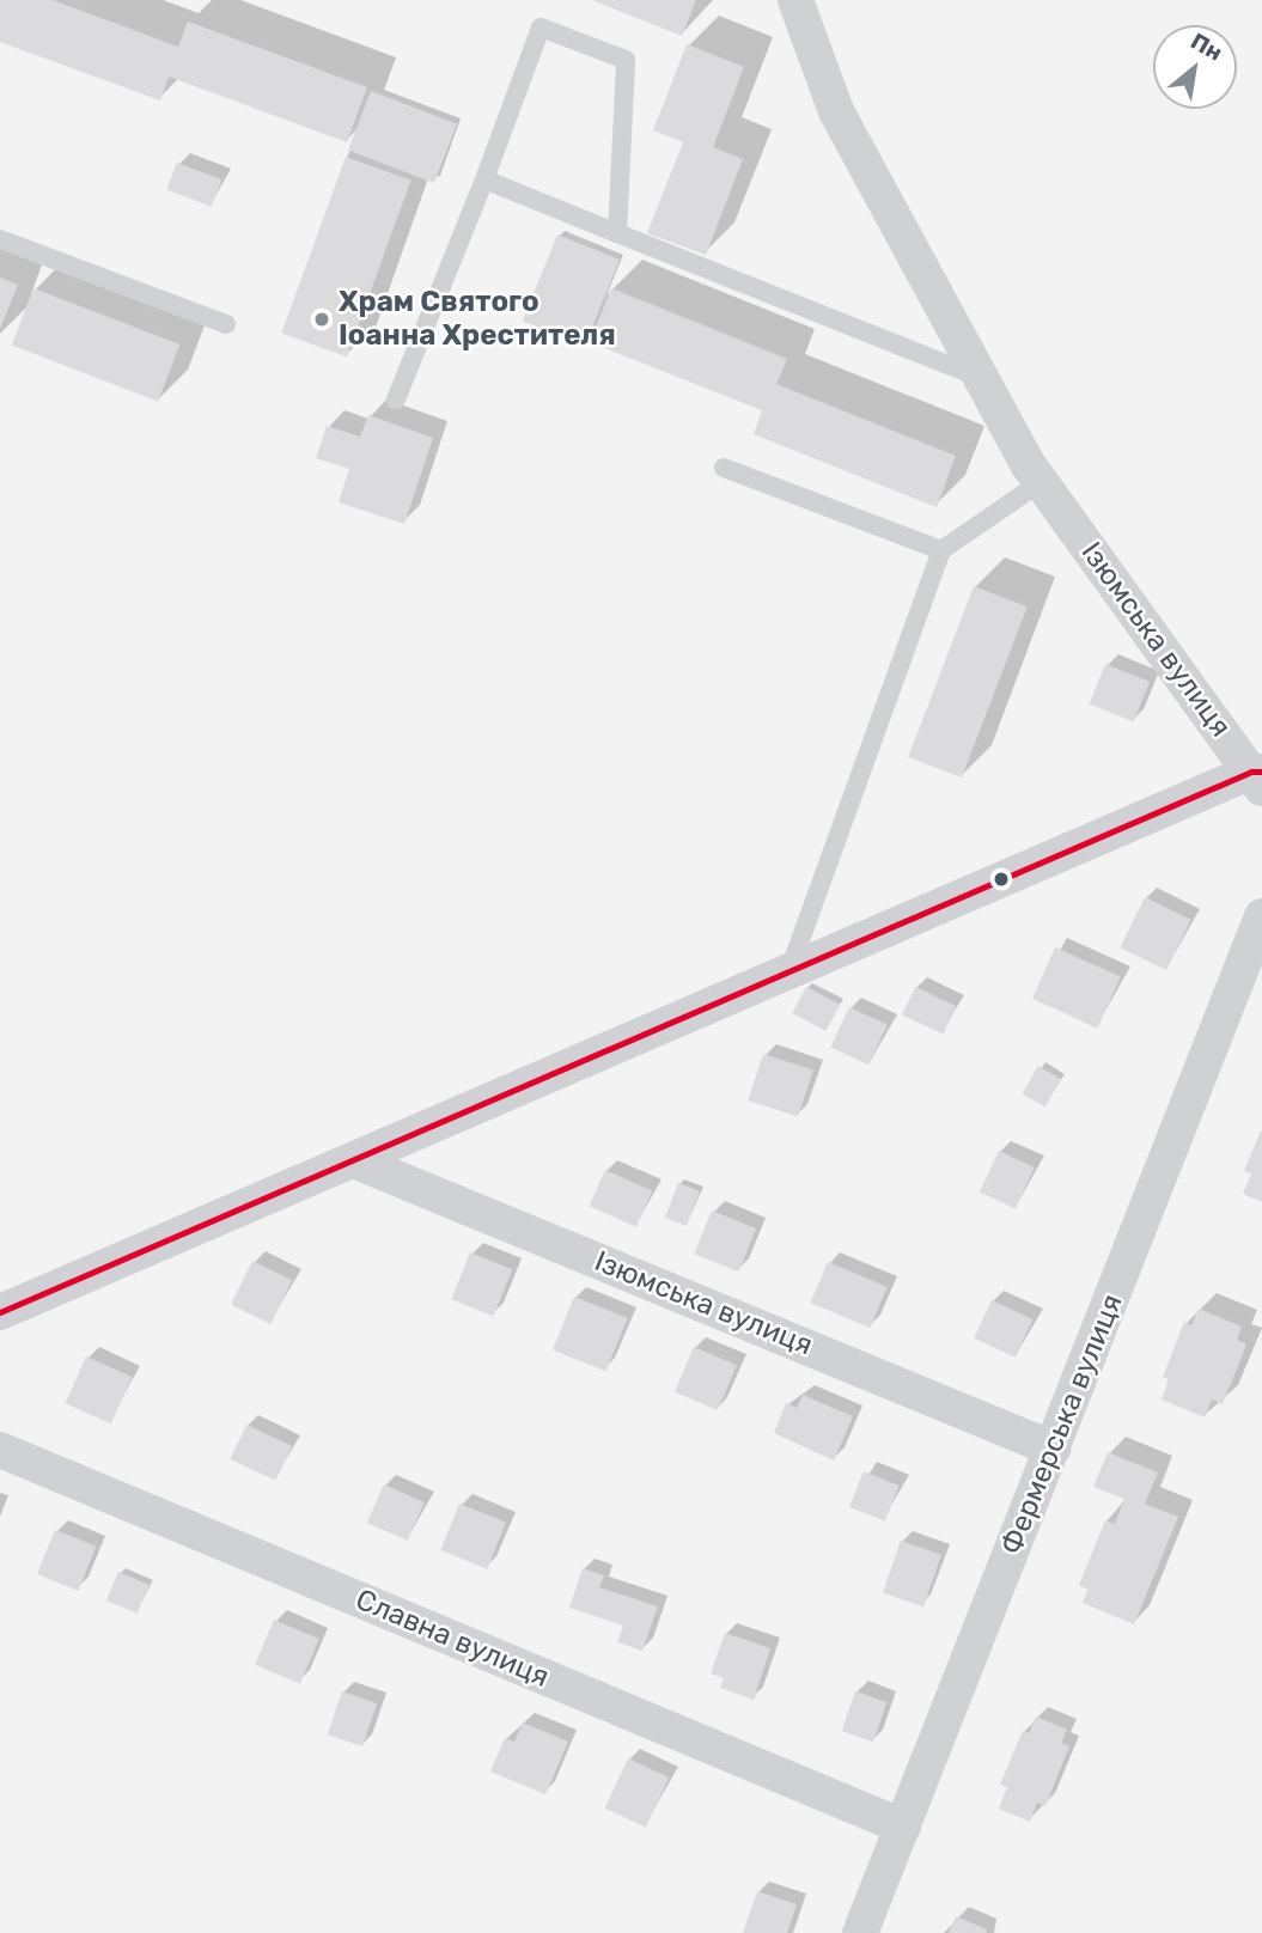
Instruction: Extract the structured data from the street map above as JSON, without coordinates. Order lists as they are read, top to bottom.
{
  "streets": {
    "street": ["Ізюмська вулиця", "Фермерська вулиця", "Славна вулиця"]
  },
  "crossings": [
    ["Ізюмська вулиця", "Фермерська вулиця"],
    ["Фермерська вулиця", "Славна вулиця"]
  ],
  "places": ["Храм Святого Іоанна Хрестителя"],
  "north": "top right"
}
